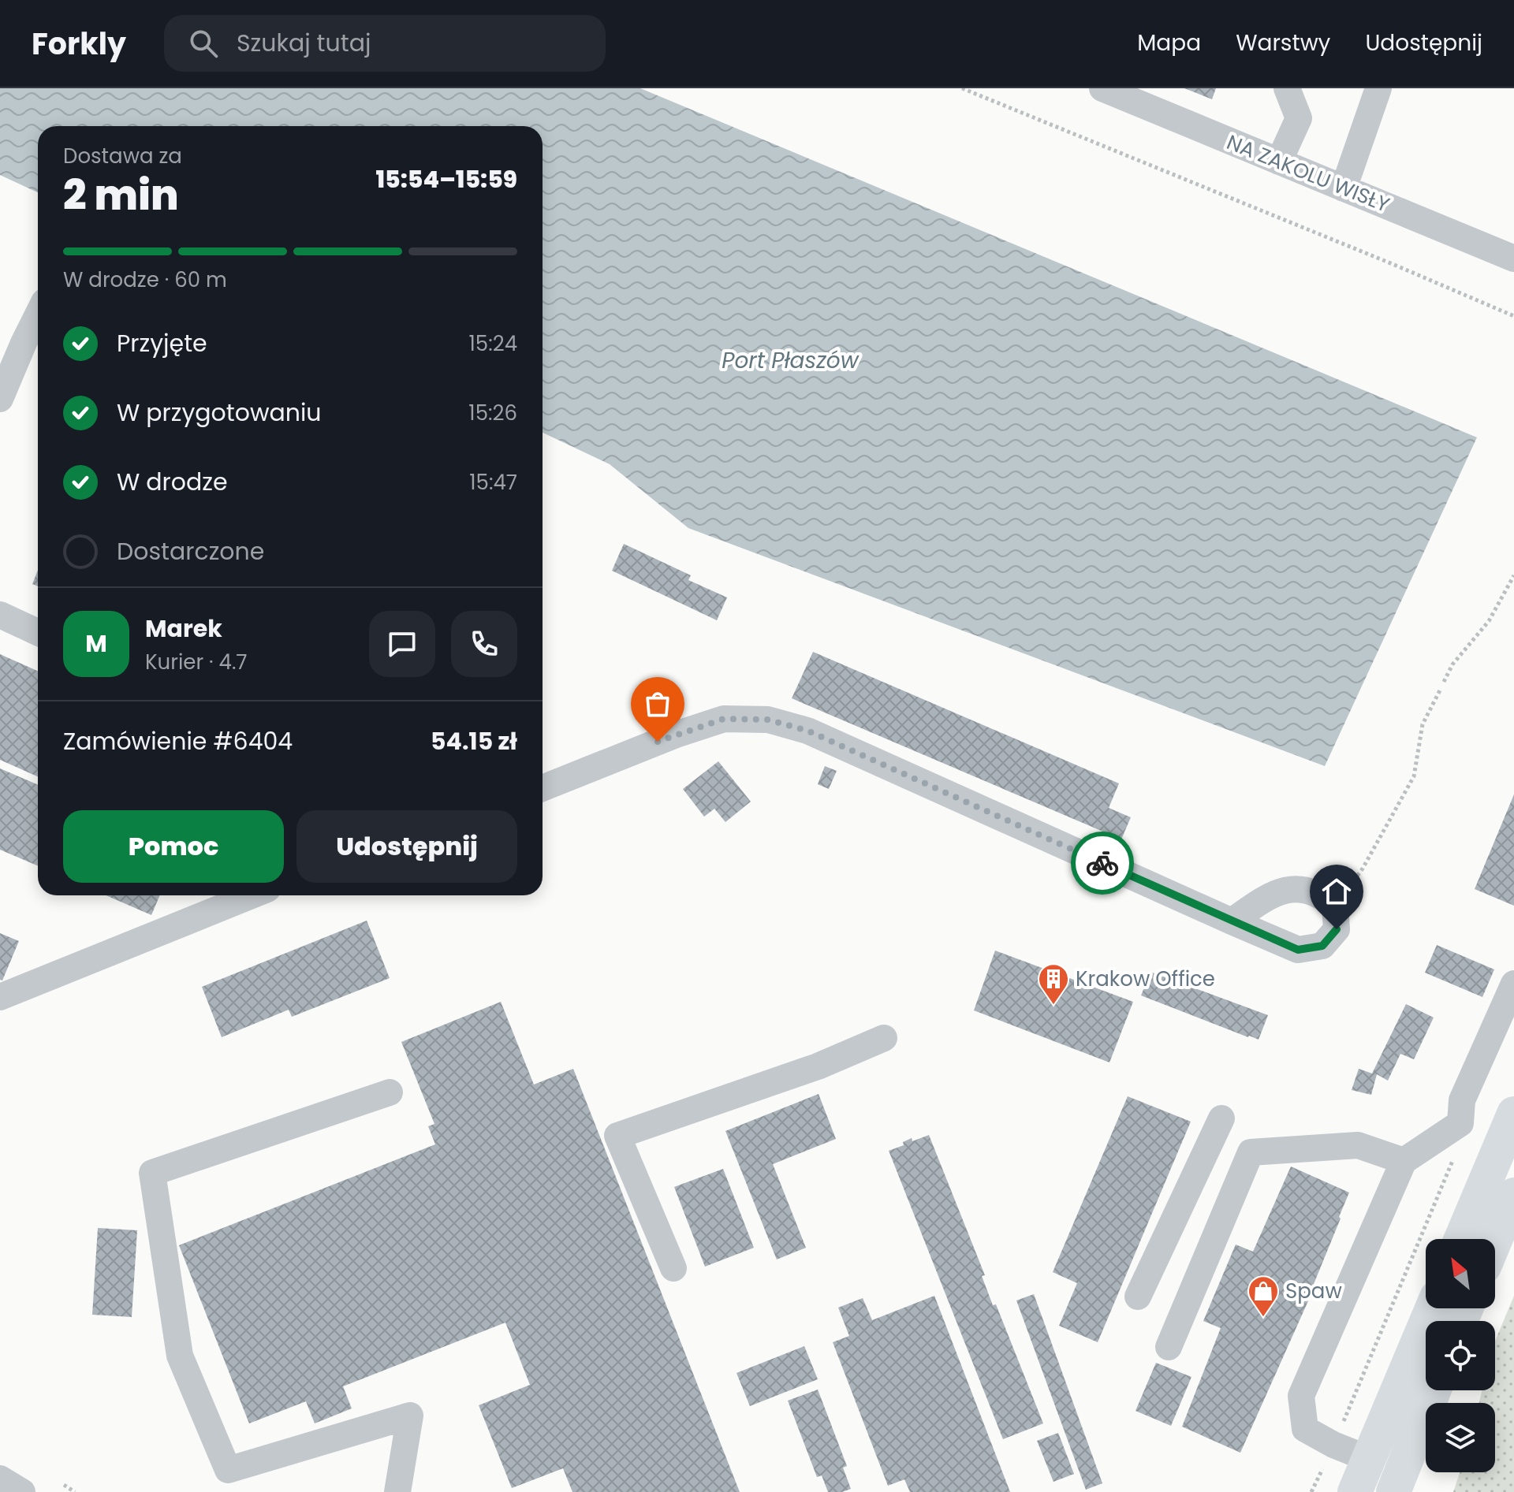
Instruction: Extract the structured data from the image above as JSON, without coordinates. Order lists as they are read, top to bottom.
{
  "streets": {
    "street": ["NA ZAKOLU WISŁY"]
  },
  "water": ["Port Płaszów"],
  "places": {
    "building": ["Krakow Office"],
    "shop": ["Spaw"]
  },
  "north": "top left",
  "page": {
    "header": "Forkly",
    "search": "Szukaj tutaj",
    "nav": ["Mapa", "Warstwy", "Udostępnij"],
    "heading": ["2 min", "Dostawa za", "15:54–15:59"],
    "panel": [
      "Marek",
      "Kurier · 4.7",
      "Zamówienie #6404",
      "54.15 zł"
    ],
    "bar": "W drodze · 60 m",
    "list": [
      ["Przyjęte", "15:24"],
      ["W przygotowaniu", "15:26"],
      ["W drodze", "15:47"],
      "Dostarczone"
    ],
    "round": "M",
    "buttons": ["Pomoc", "Udostępnij"]
  }
}
